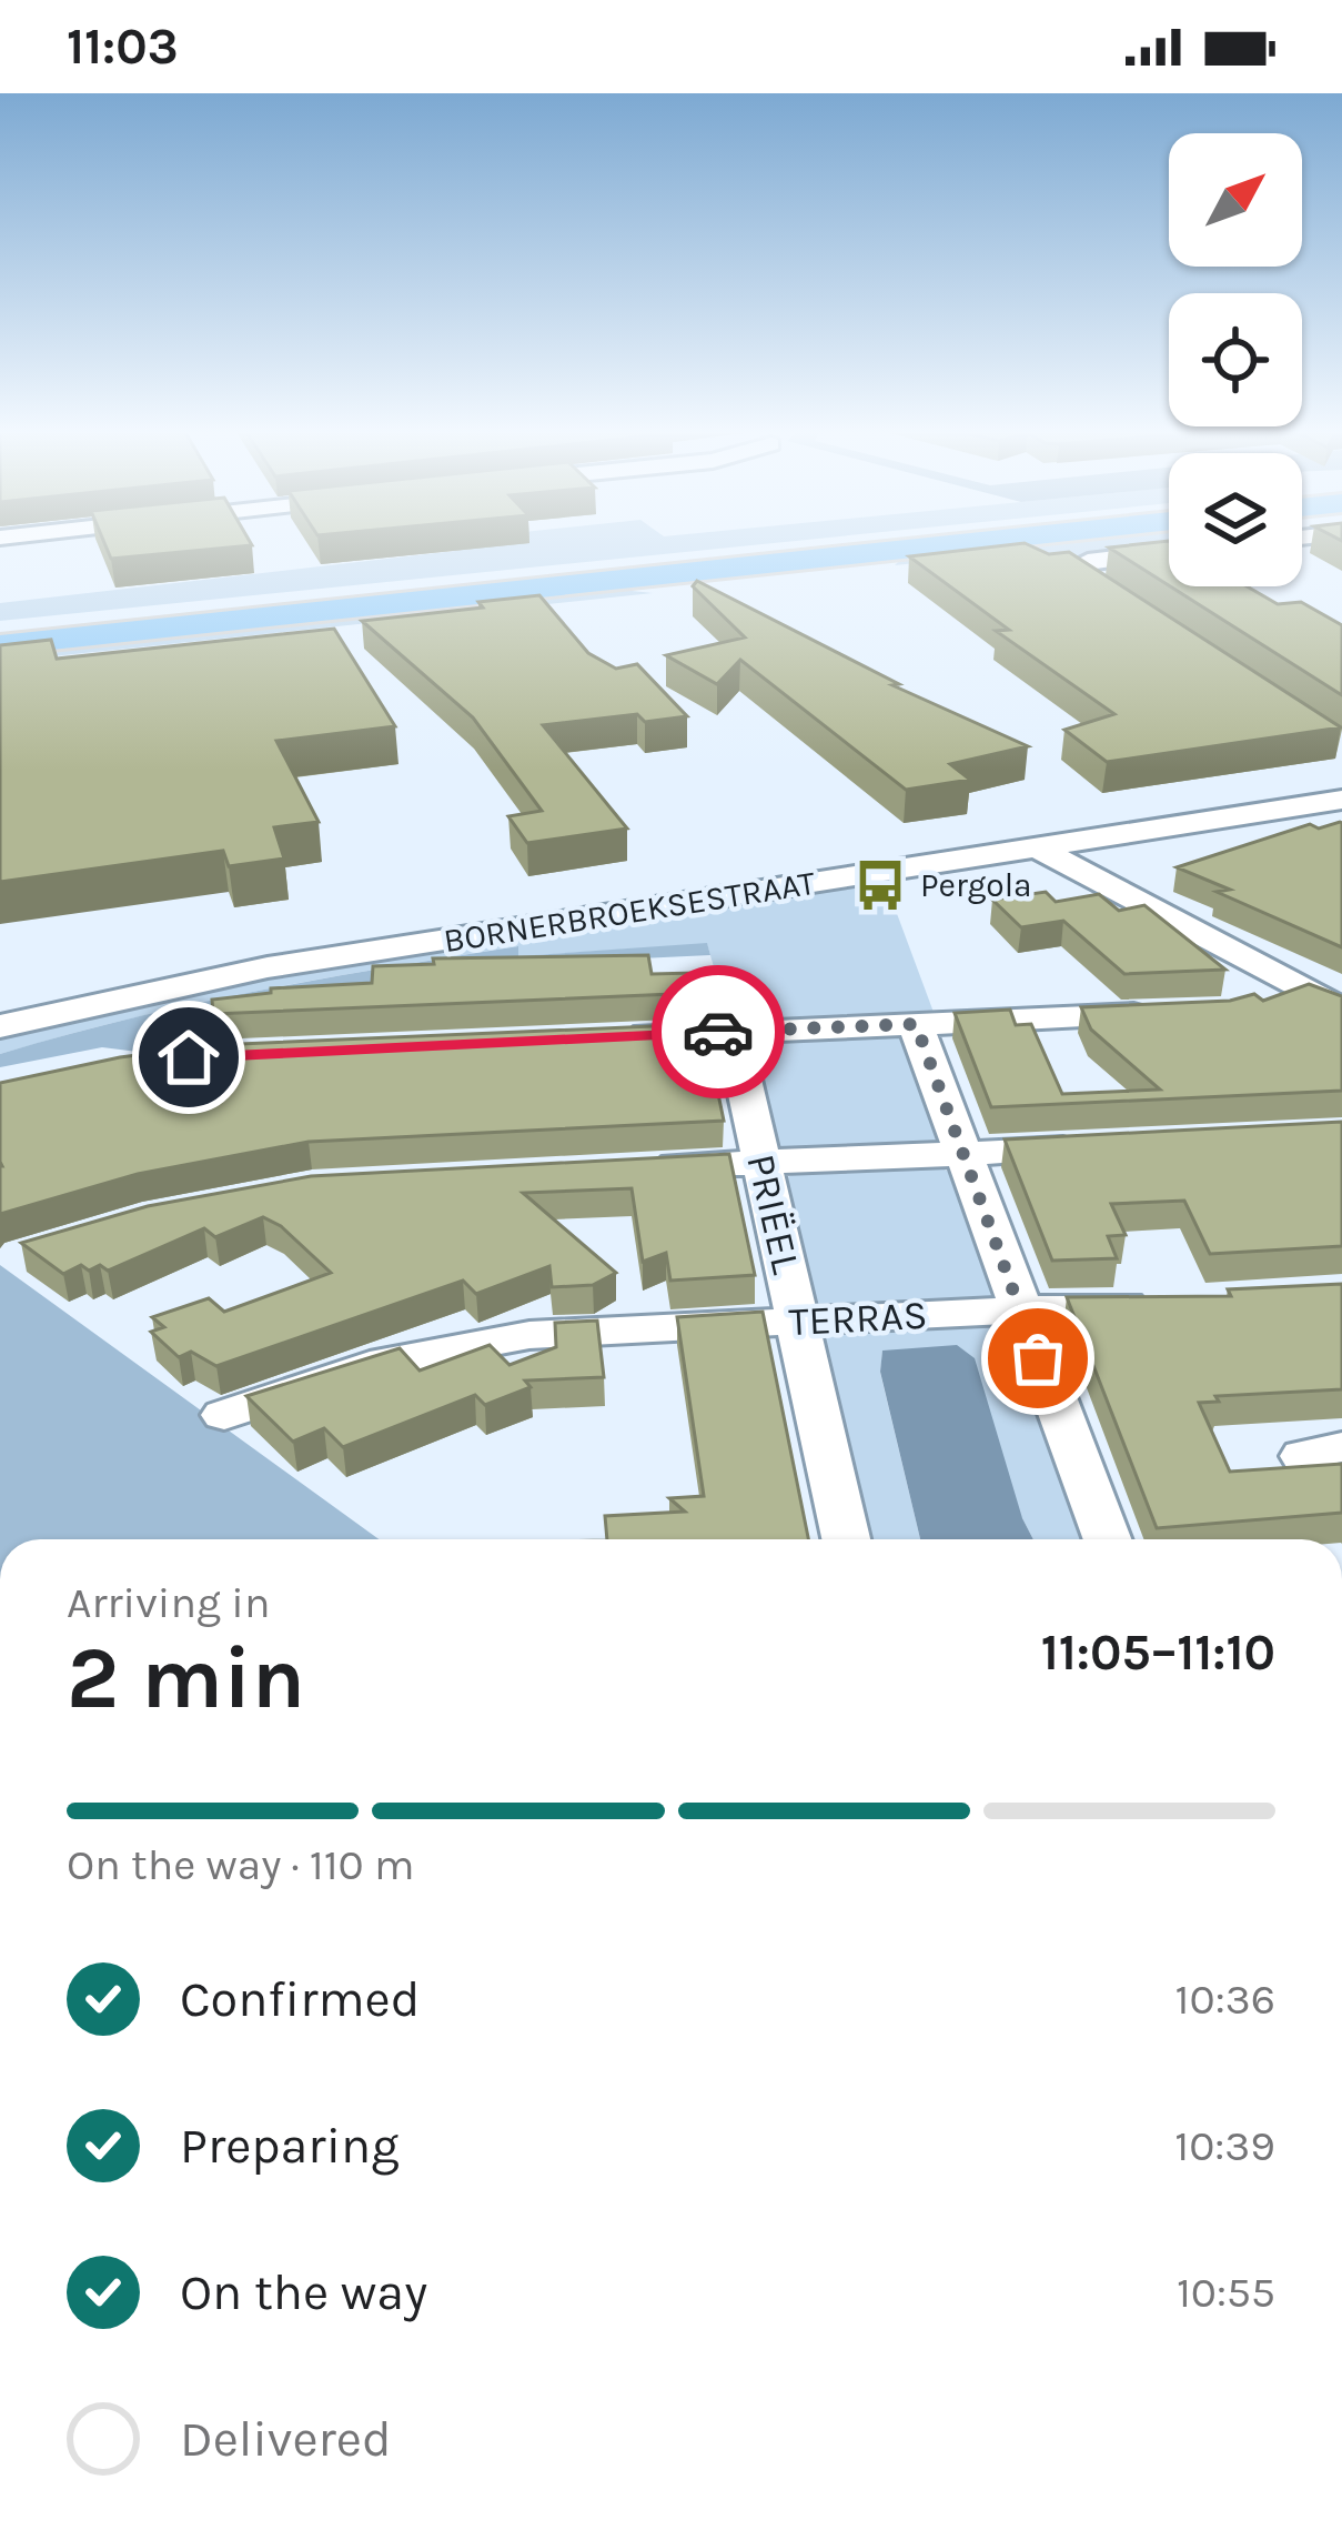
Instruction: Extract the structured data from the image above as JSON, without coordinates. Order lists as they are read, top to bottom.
{
  "streets": {
    "street": ["BORNERBROEKSESTRAAT", "PRIËEL", "TERRAS"]
  },
  "crossings": [
    ["PRIËEL", "TERRAS"]
  ],
  "places": {
    "bus stop": ["Pergola"]
  },
  "north": "top right",
  "page": {
    "status": "11:03",
    "heading": ["2 min", "Arriving in", "11:05–11:10"],
    "bar": "On the way · 110 m",
    "list": [
      ["Confirmed", "10:36"],
      ["Preparing", "10:39"],
      ["On the way", "10:55"],
      "Delivered"
    ]
  }
}
